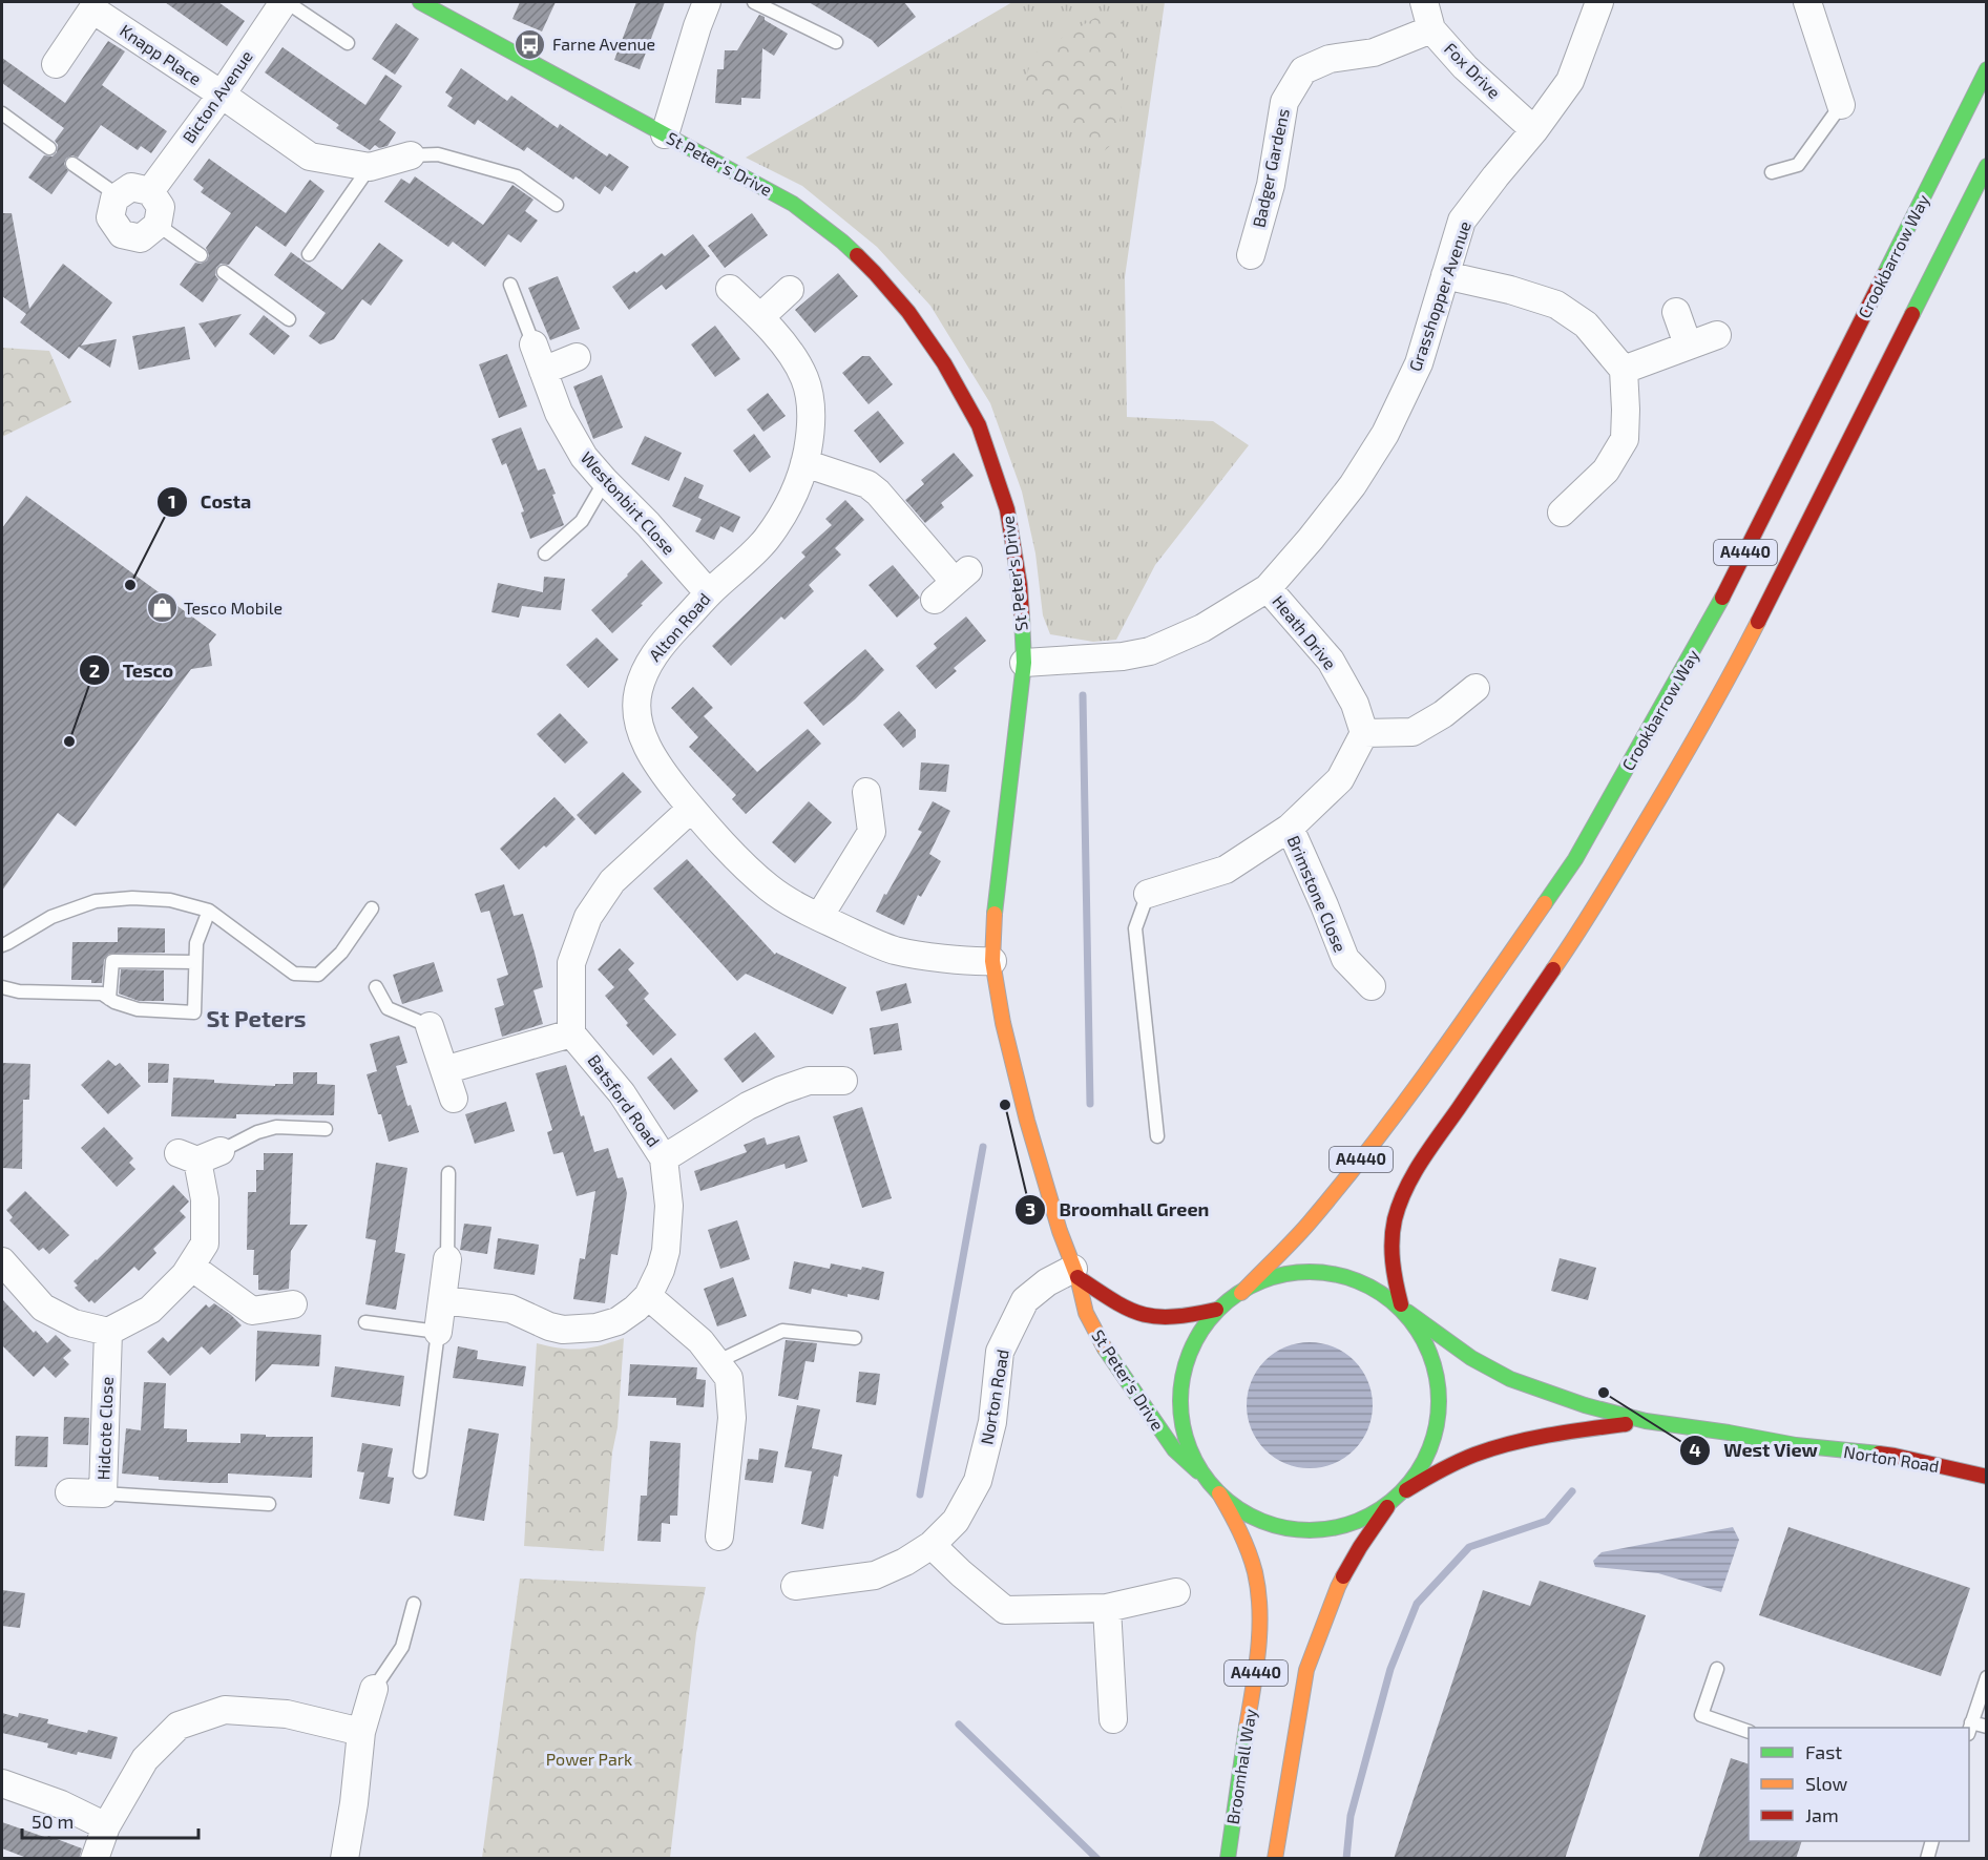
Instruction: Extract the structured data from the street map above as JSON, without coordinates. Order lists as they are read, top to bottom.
{
  "streets": {
    "main road": [
      "St Peter's Drive",
      "Crookbarrow Way",
      "A4440",
      "Norton Road",
      "Broomhall Way"
    ],
    "street": [
      "Knapp Place",
      "Fox Drive",
      "Bicton Avenue",
      "Badger Gardens",
      "Grasshopper Avenue",
      "Westonbirt Close",
      "Alton Road",
      "Heath Drive",
      "Brimstone Close",
      "Batsford Road",
      "Hidcote Close"
    ]
  },
  "crossings": [
    ["Knapp Place", "Bicton Avenue"],
    ["Fox Drive", "Badger Gardens"],
    ["Fox Drive", "Grasshopper Avenue"],
    ["St Peter's Drive", "Grasshopper Avenue"],
    ["St Peter's Drive", "Alton Road"],
    ["St Peter's Drive", "Norton Road"],
    ["St Peter's Drive", "Broomhall Way"],
    ["Crookbarrow Way", "Norton Road"],
    ["Grasshopper Avenue", "Heath Drive"],
    ["Westonbirt Close", "Alton Road"],
    ["A4440", "Norton Road"]
  ],
  "districts": ["St Peters"],
  "parks": ["Power Park"],
  "places": {
    "bus stop": ["Farne Avenue"],
    "other": [
      "Costa",
      "Tesco",
      "Broomhall Green",
      "West View"
    ],
    "shop": ["Tesco Mobile"]
  },
  "legend": ["Fast", "Slow", "Jam"],
  "scale_bar": "50 m"
}
